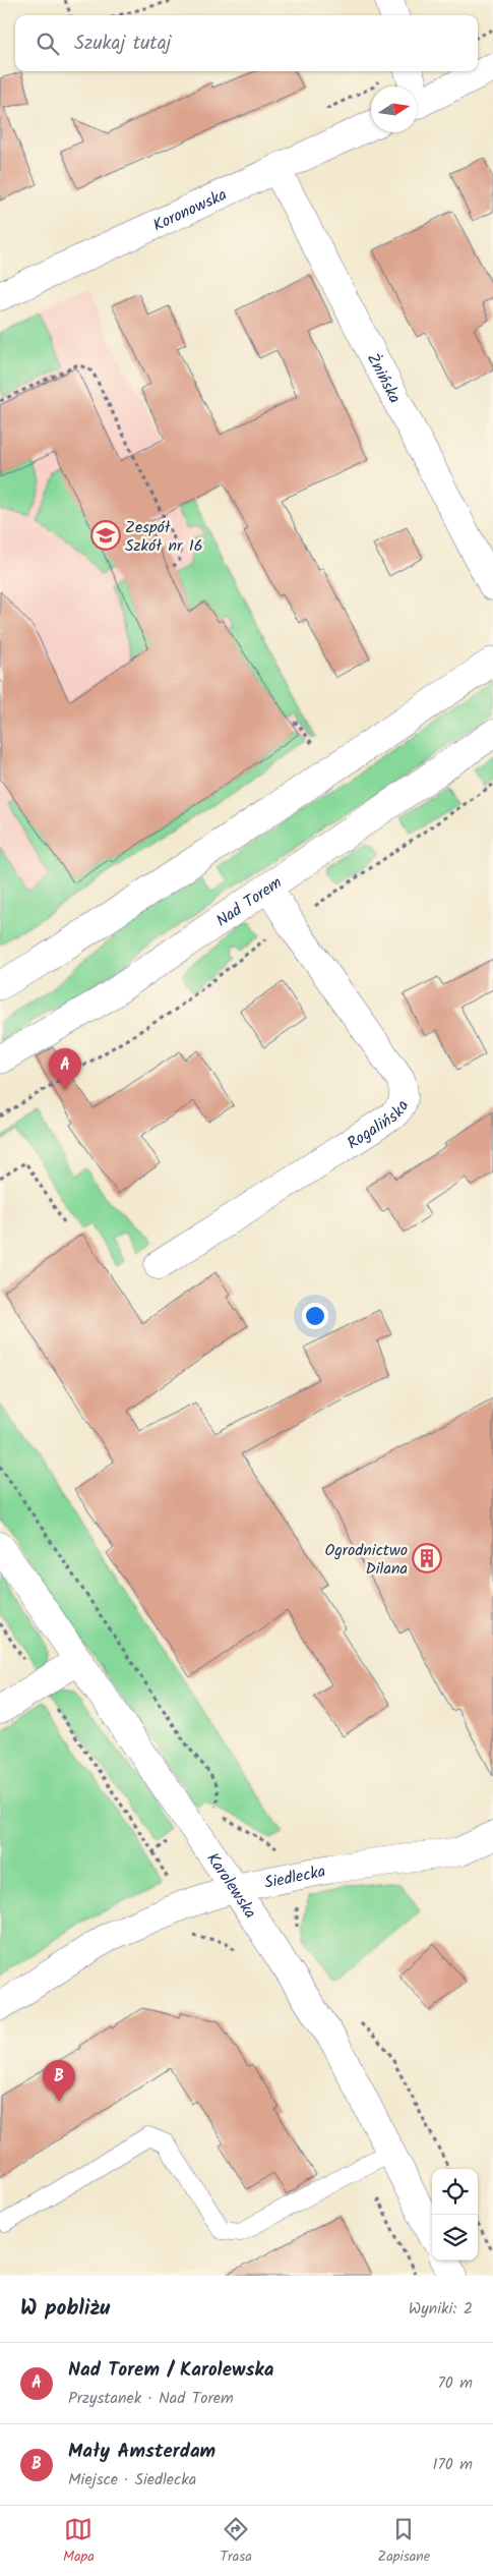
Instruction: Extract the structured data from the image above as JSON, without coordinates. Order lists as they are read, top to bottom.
{
  "streets": {
    "street": [
      "Koronowska",
      "Żnińska",
      "Nad Torem",
      "Rogalińska",
      "Siedlecka",
      "Karolewska"
    ]
  },
  "crossings": [
    ["Koronowska", "Żnińska"],
    ["Nad Torem", "Rogalińska"],
    ["Siedlecka", "Karolewska"]
  ],
  "places": {
    "school or university": ["Zespół Szkół nr 16"],
    "building": ["Ogrodnictwo Dilana"]
  },
  "north": "right",
  "page": {
    "search": "Szukaj tutaj",
    "pins": ["A", "B"],
    "heading": ["W pobliżu", "Wyniki: 2"],
    "list": [
      {
        "mark": "A",
        "name": "Nad Torem / Karolewska",
        "note": "Przystanek · Nad Torem",
        "value": "70 m"
      },
      {
        "mark": "B",
        "name": "Mały Amsterdam",
        "note": "Miejsce · Siedlecka",
        "value": "170 m"
      }
    ],
    "nav": ["Mapa", "Trasa", "Zapisane"]
  }
}
